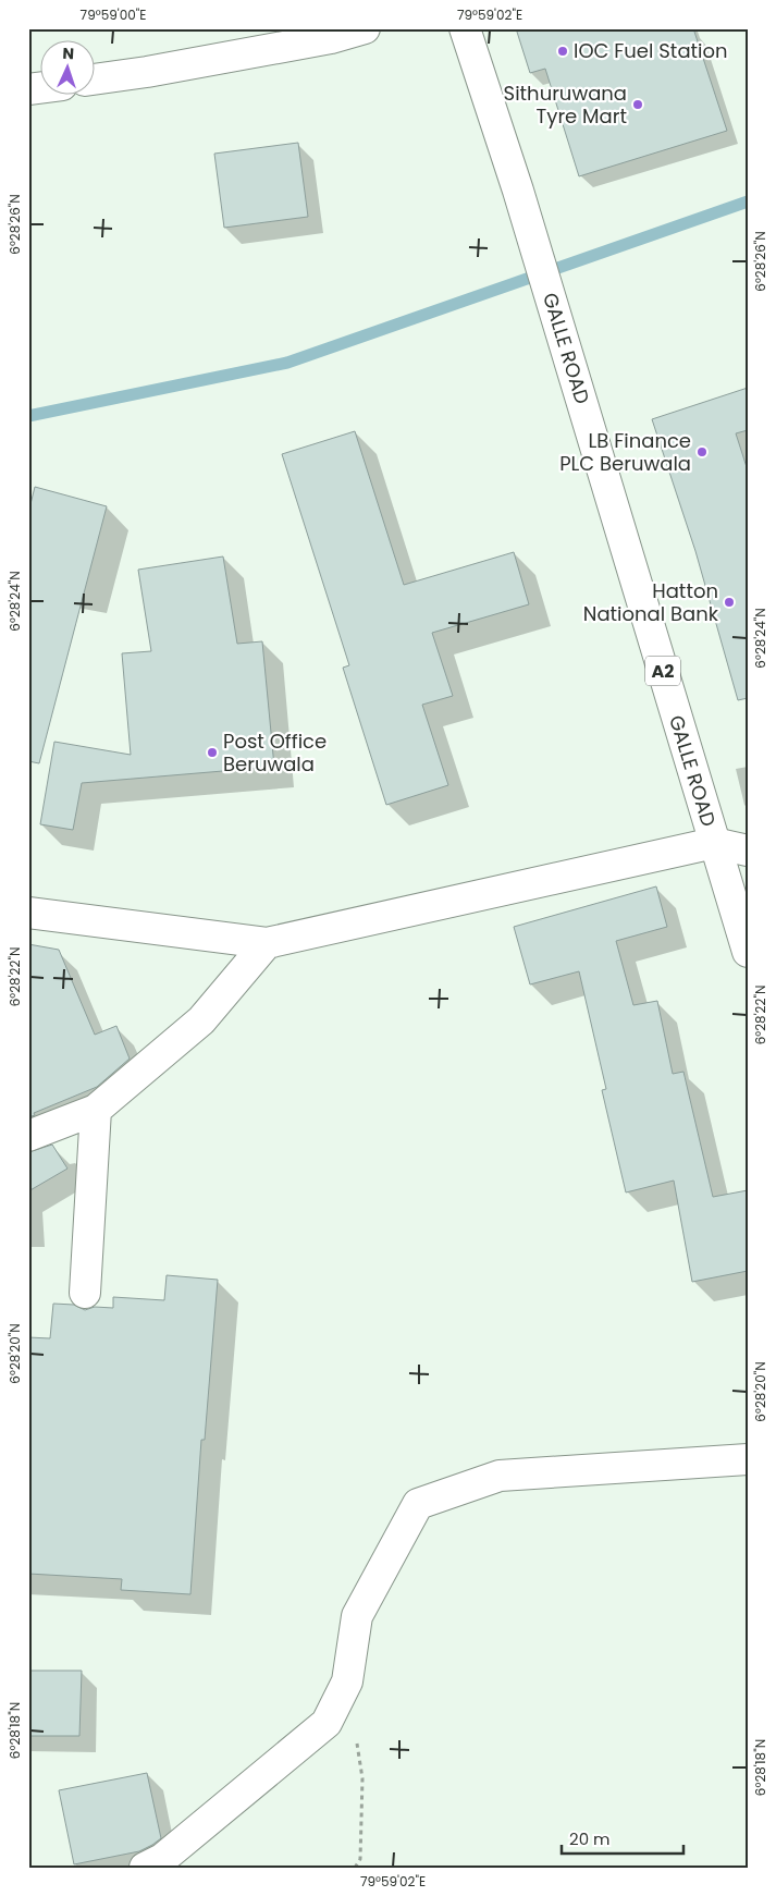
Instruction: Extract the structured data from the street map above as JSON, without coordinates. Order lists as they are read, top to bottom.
{
  "streets": {
    "main road": ["GALLE ROAD", "A2"]
  },
  "places": [
    "IOC Fuel Station",
    "Sithuruwana Tyre Mart",
    "LB Finance PLC Beruwala",
    "Hatton National Bank",
    "Post Office Beruwala"
  ],
  "scale_bar": "20 m",
  "north": "top",
  "coordinates": [
    "79°59'00\"E",
    "79°59'02\"E",
    "6°28'26\"N",
    "6°28'24\"N",
    "6°28'22\"N",
    "6°28'20\"N",
    "6°28'18\"N"
  ]
}
